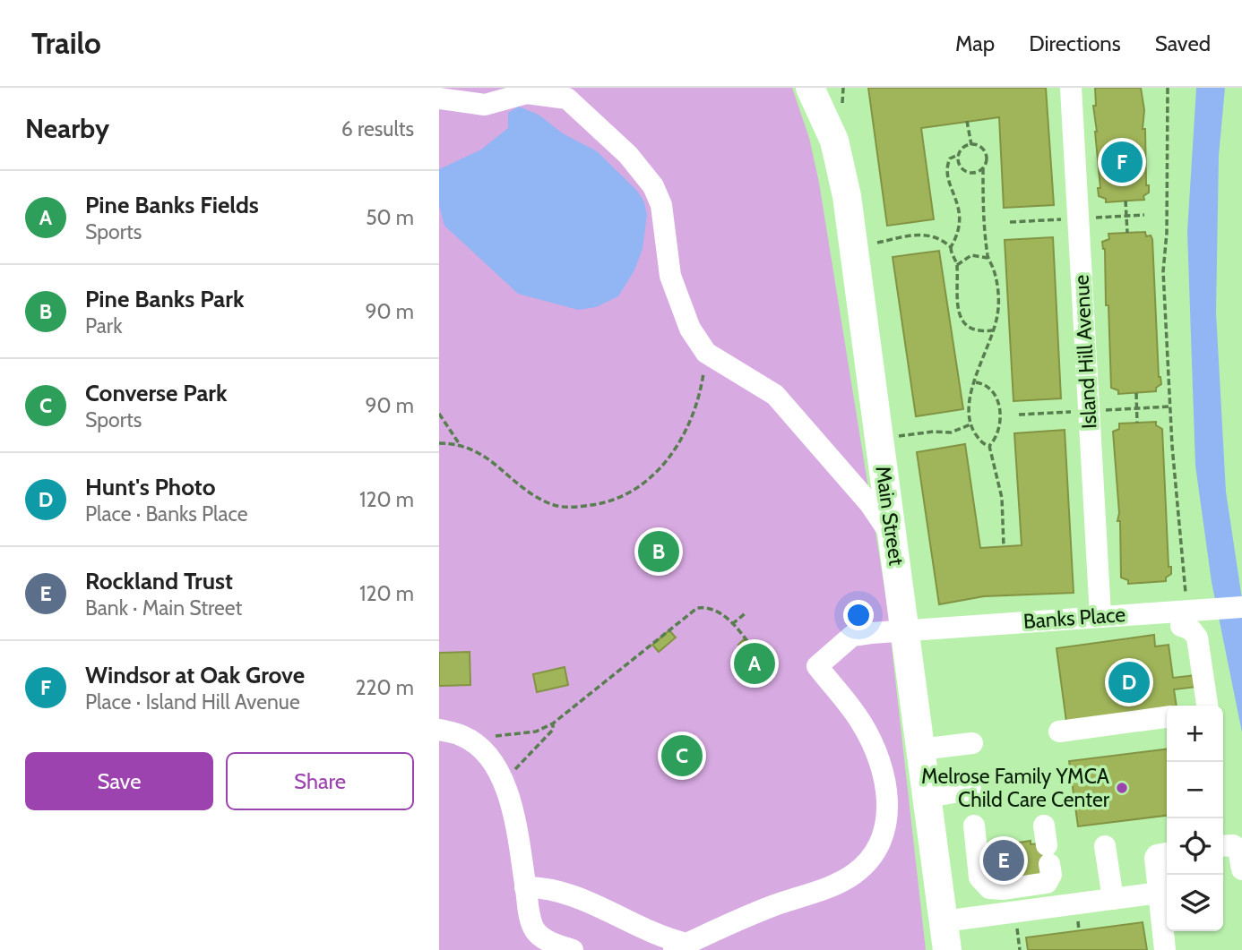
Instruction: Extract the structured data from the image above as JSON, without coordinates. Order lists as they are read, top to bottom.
{
  "streets": {
    "main road": ["Main Street"],
    "street": ["Island Hill Avenue", "Banks Place"]
  },
  "crossings": [
    ["Island Hill Avenue", "Banks Place"],
    ["Main Street", "Banks Place"]
  ],
  "places": ["Melrose Family YMCA Child Care Center"],
  "page": {
    "header": "Trailo",
    "nav": ["Map", "Directions", "Saved"],
    "heading": ["Nearby", "6 results"],
    "pins": [
      "F",
      "B",
      "A",
      "D",
      "C",
      "E"
    ],
    "list": [
      {
        "mark": "A",
        "name": "Pine Banks Fields",
        "note": "Sports",
        "value": "50 m"
      },
      {
        "mark": "B",
        "name": "Pine Banks Park",
        "note": "Park",
        "value": "90 m"
      },
      {
        "mark": "C",
        "name": "Converse Park",
        "note": "Sports",
        "value": "90 m"
      },
      {
        "mark": "D",
        "name": "Hunt's Photo",
        "note": "Place · Banks Place",
        "value": "120 m"
      },
      {
        "mark": "E",
        "name": "Rockland Trust",
        "note": "Bank · Main Street",
        "value": "120 m"
      },
      {
        "mark": "F",
        "name": "Windsor at Oak Grove",
        "note": "Place · Island Hill Avenue",
        "value": "220 m"
      }
    ],
    "map_buttons": ["+", "−"],
    "buttons": ["Save", "Share"]
  }
}
